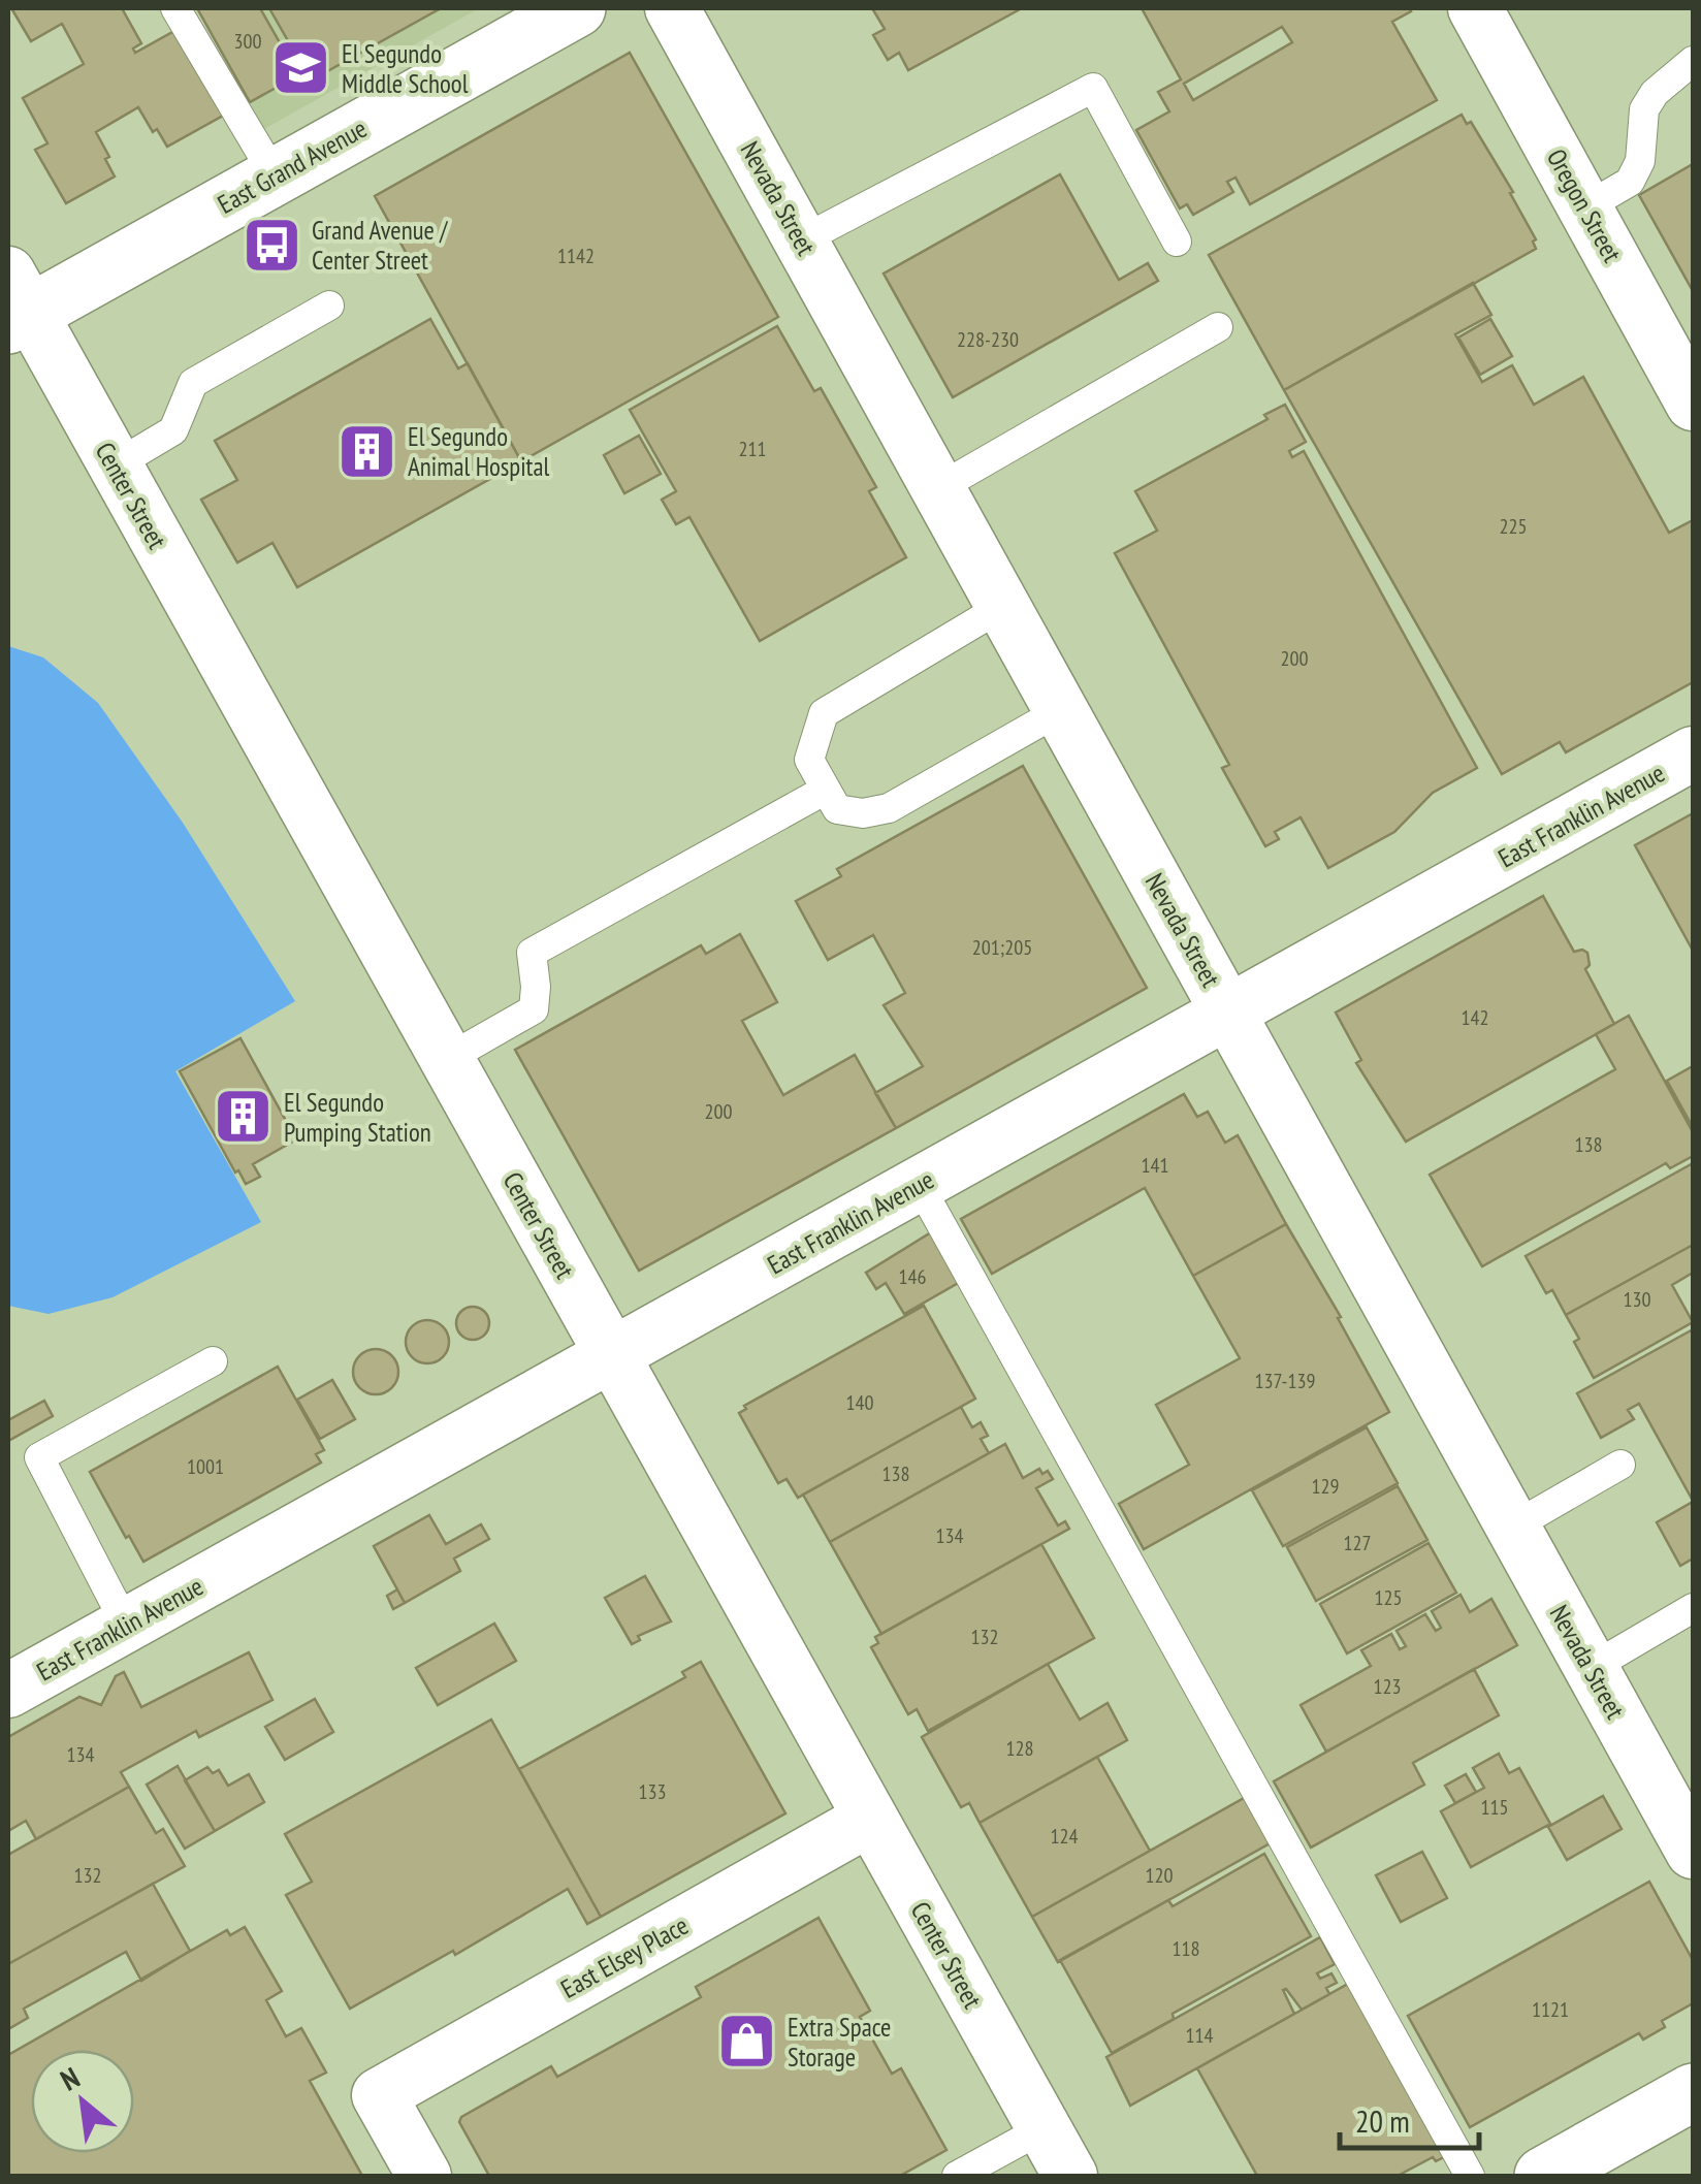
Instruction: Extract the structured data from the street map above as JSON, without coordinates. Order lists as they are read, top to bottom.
{
  "streets": {
    "main road": ["East Grand Avenue"],
    "street": [
      "Nevada Street",
      "Oregon Street",
      "Center Street",
      "East Franklin Avenue",
      "East Elsey Place"
    ]
  },
  "crossings": [
    ["East Grand Avenue", "Center Street"],
    ["Nevada Street", "East Franklin Avenue"],
    ["Center Street", "East Franklin Avenue"],
    ["Center Street", "East Elsey Place"]
  ],
  "places": {
    "school or university": ["El Segundo Middle School"],
    "bus stop": ["Grand Avenue / Center Street"],
    "building": ["El Segundo Animal Hospital", "El Segundo Pumping Station"],
    "shop": ["Extra Space Storage"]
  },
  "house_numbers": [
    "300",
    "1142",
    "228-230",
    "211",
    "225",
    "200",
    "201;205",
    "142",
    "200",
    "138",
    "141",
    "146",
    "130",
    "137-139",
    "140",
    "1001",
    "138",
    "129",
    "134",
    "127",
    "125",
    "132",
    "123",
    "128",
    "134",
    "133",
    "115",
    "124",
    "132",
    "120",
    "118",
    "1121",
    "114"
  ],
  "scale_bar": "20 m",
  "north": "top left"
}
